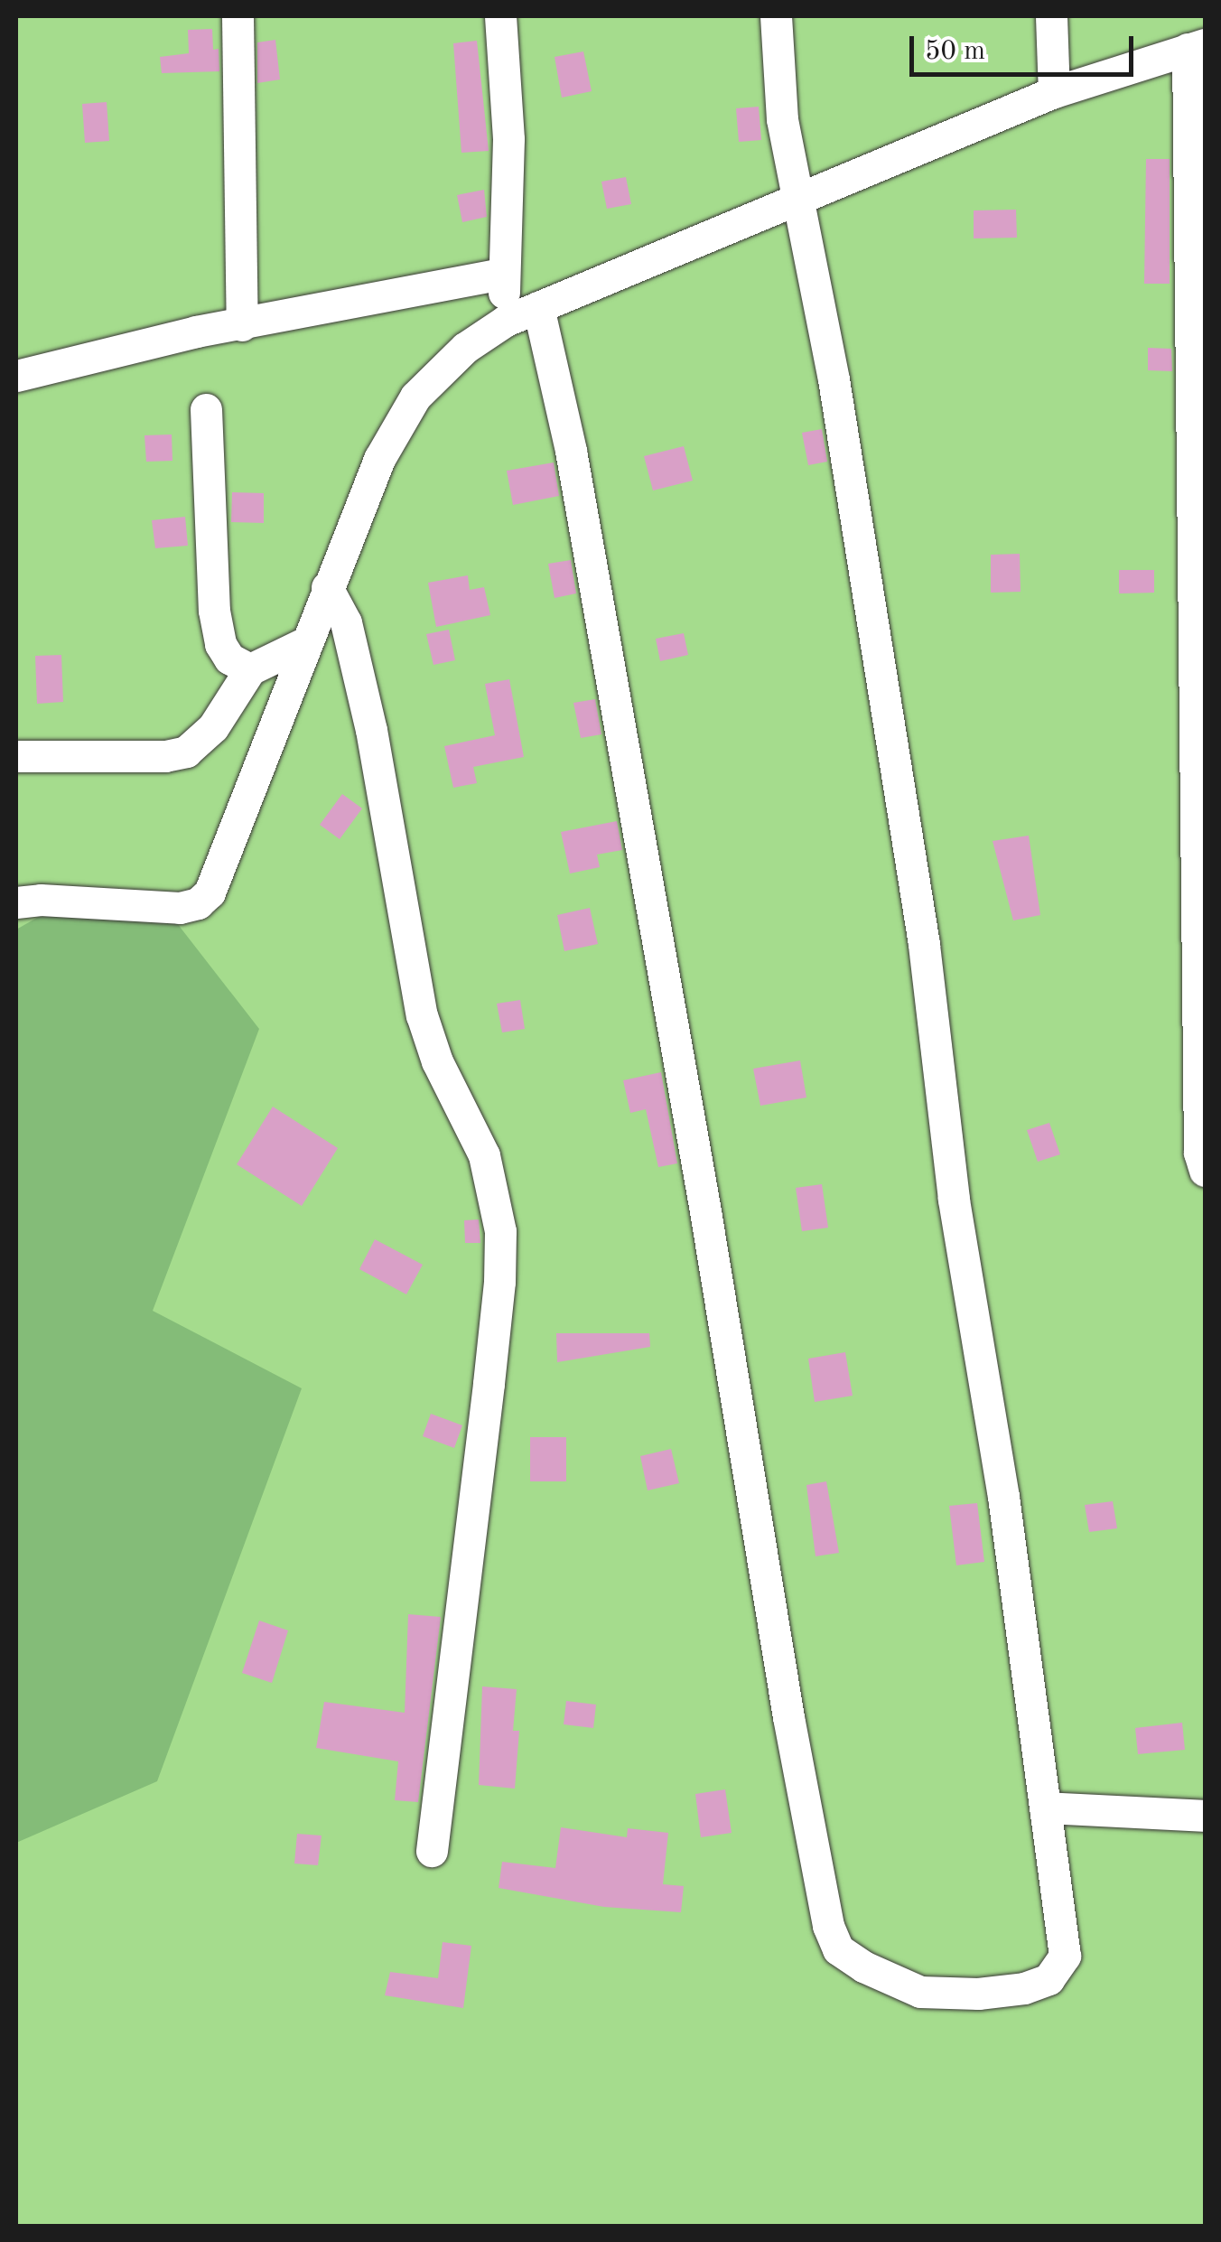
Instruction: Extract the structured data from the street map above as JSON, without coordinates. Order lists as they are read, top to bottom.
{
  "scale_bar": "50 m"
}
